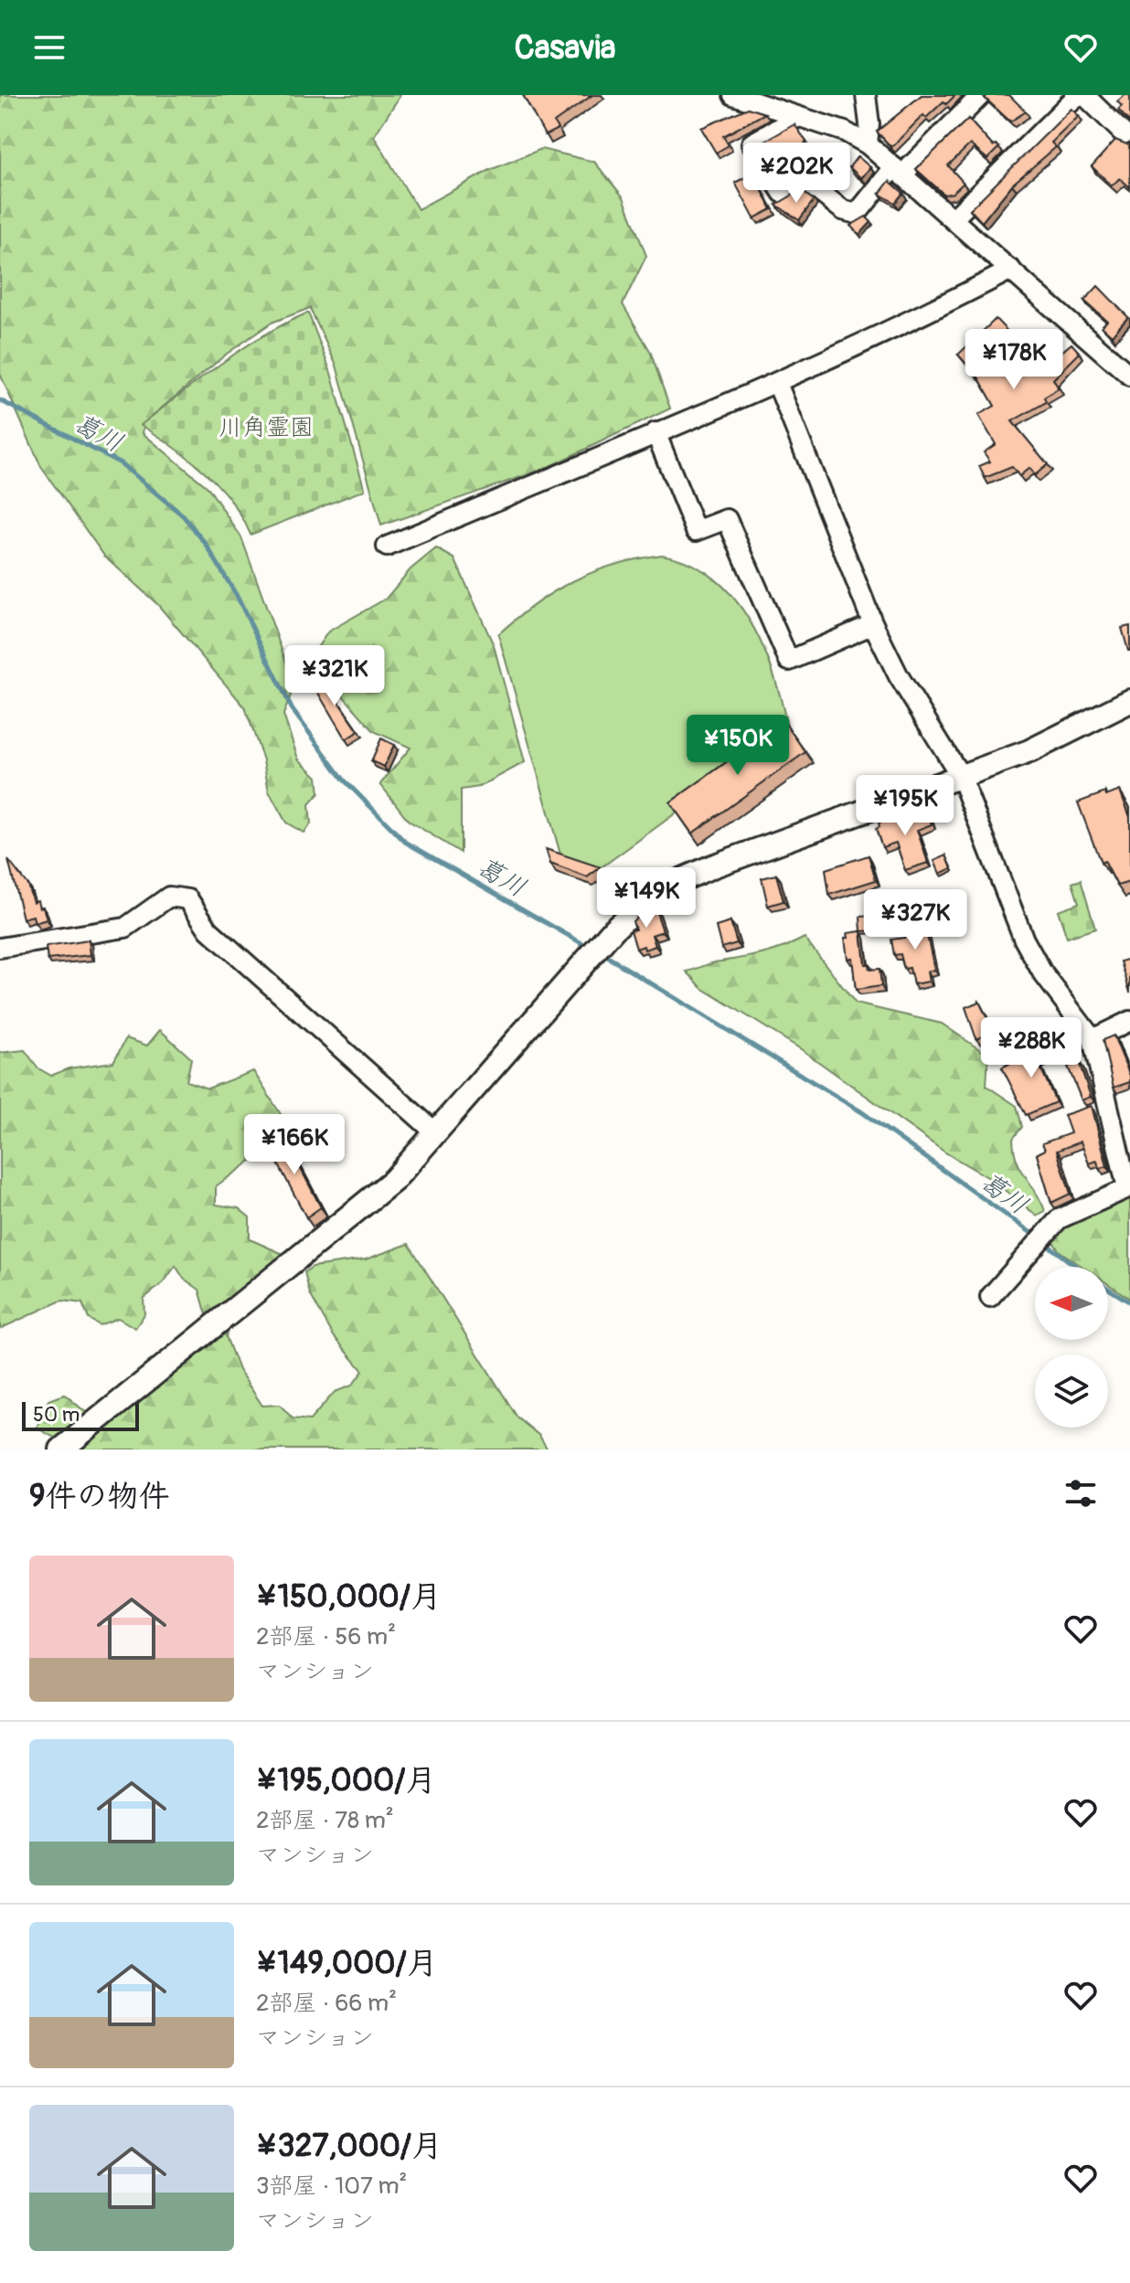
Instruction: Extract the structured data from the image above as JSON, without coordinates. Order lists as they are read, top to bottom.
{
  "water": ["葛川"],
  "parks": ["川角霊園"],
  "scale_bar": "50 m",
  "north": "left",
  "page": {
    "header": "Casavia",
    "price": [
      "¥202K",
      "¥178K",
      "¥321K",
      "¥150K",
      "¥195K",
      "¥149K",
      "¥327K",
      "¥288K",
      "¥166K"
    ],
    "scale": "50 m",
    "heading": "9件の物件",
    "list": [
      {
        "name": "¥150,000/月",
        "note": "2部屋 · 56 m² · マンション"
      },
      {
        "name": "¥195,000/月",
        "note": "2部屋 · 78 m² · マンション"
      },
      {
        "name": "¥149,000/月",
        "note": "2部屋 · 66 m² · マンション"
      },
      {
        "name": "¥327,000/月",
        "note": "3部屋 · 107 m² · マンション"
      }
    ]
  }
}
